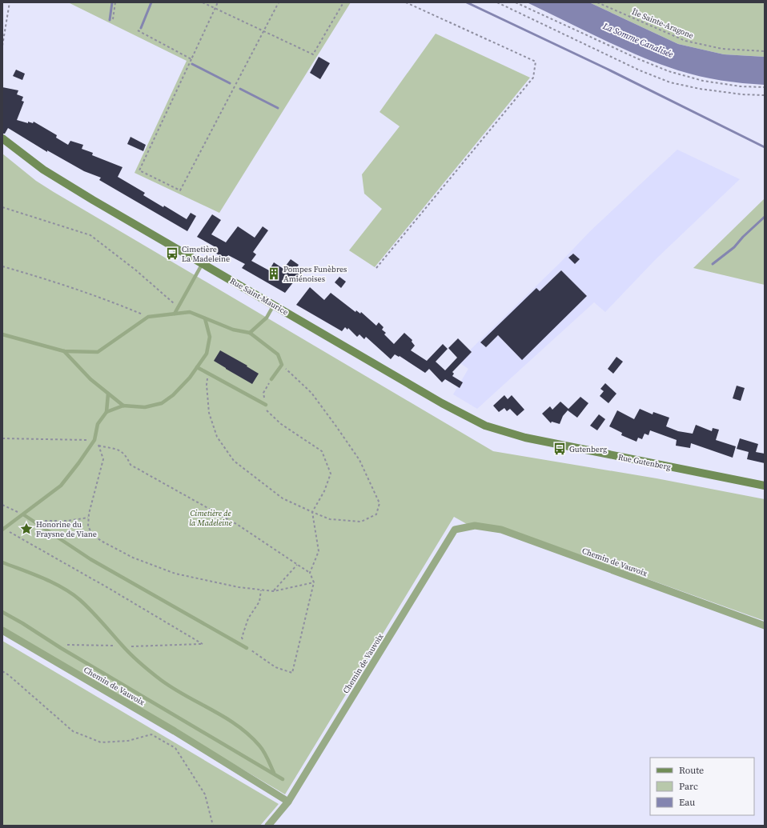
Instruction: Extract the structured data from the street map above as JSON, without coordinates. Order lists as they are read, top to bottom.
{
  "streets": {
    "street": ["Rue Saint-Maurice", "Rue Gutenberg", "Chemin de Vauvoix"],
    "path": ["Île Sainte-Aragone"]
  },
  "crossings": [
    ["Rue Saint-Maurice", "Rue Gutenberg"]
  ],
  "water": ["La Somme Canalisée"],
  "parks": ["Cimetière de la Madeleine"],
  "places": {
    "bus stop": ["Cimetière La Madeleine", "Gutenberg"],
    "building": ["Pompes Funèbres Amiénoises"],
    "place": ["Honorine du Fraysne de Viane"]
  },
  "legend": ["Route", "Parc", "Eau"]
}
